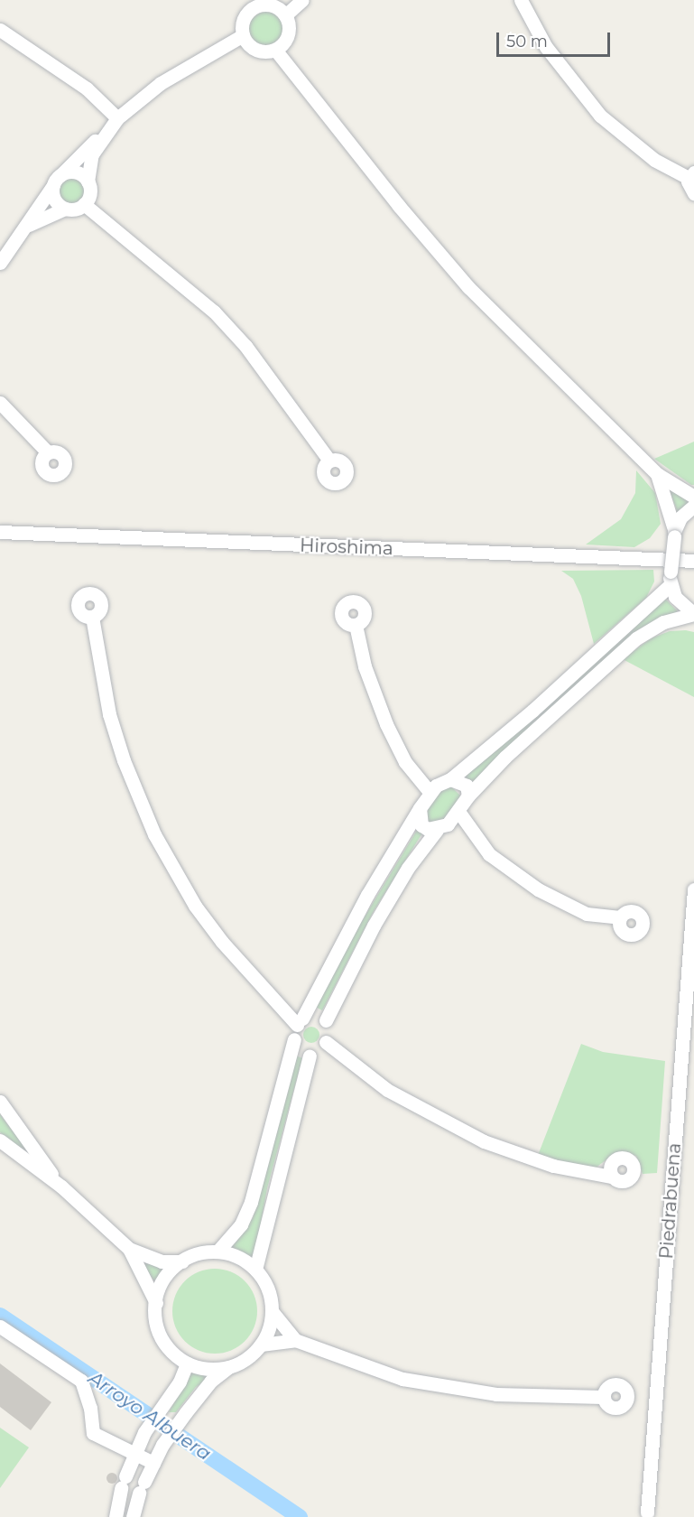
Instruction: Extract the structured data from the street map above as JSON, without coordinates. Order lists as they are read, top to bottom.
{
  "streets": {
    "street": ["Hiroshima", "Piedrabuena"]
  },
  "water": ["Arroyo Albuera"],
  "scale_bar": "50 m"
}
